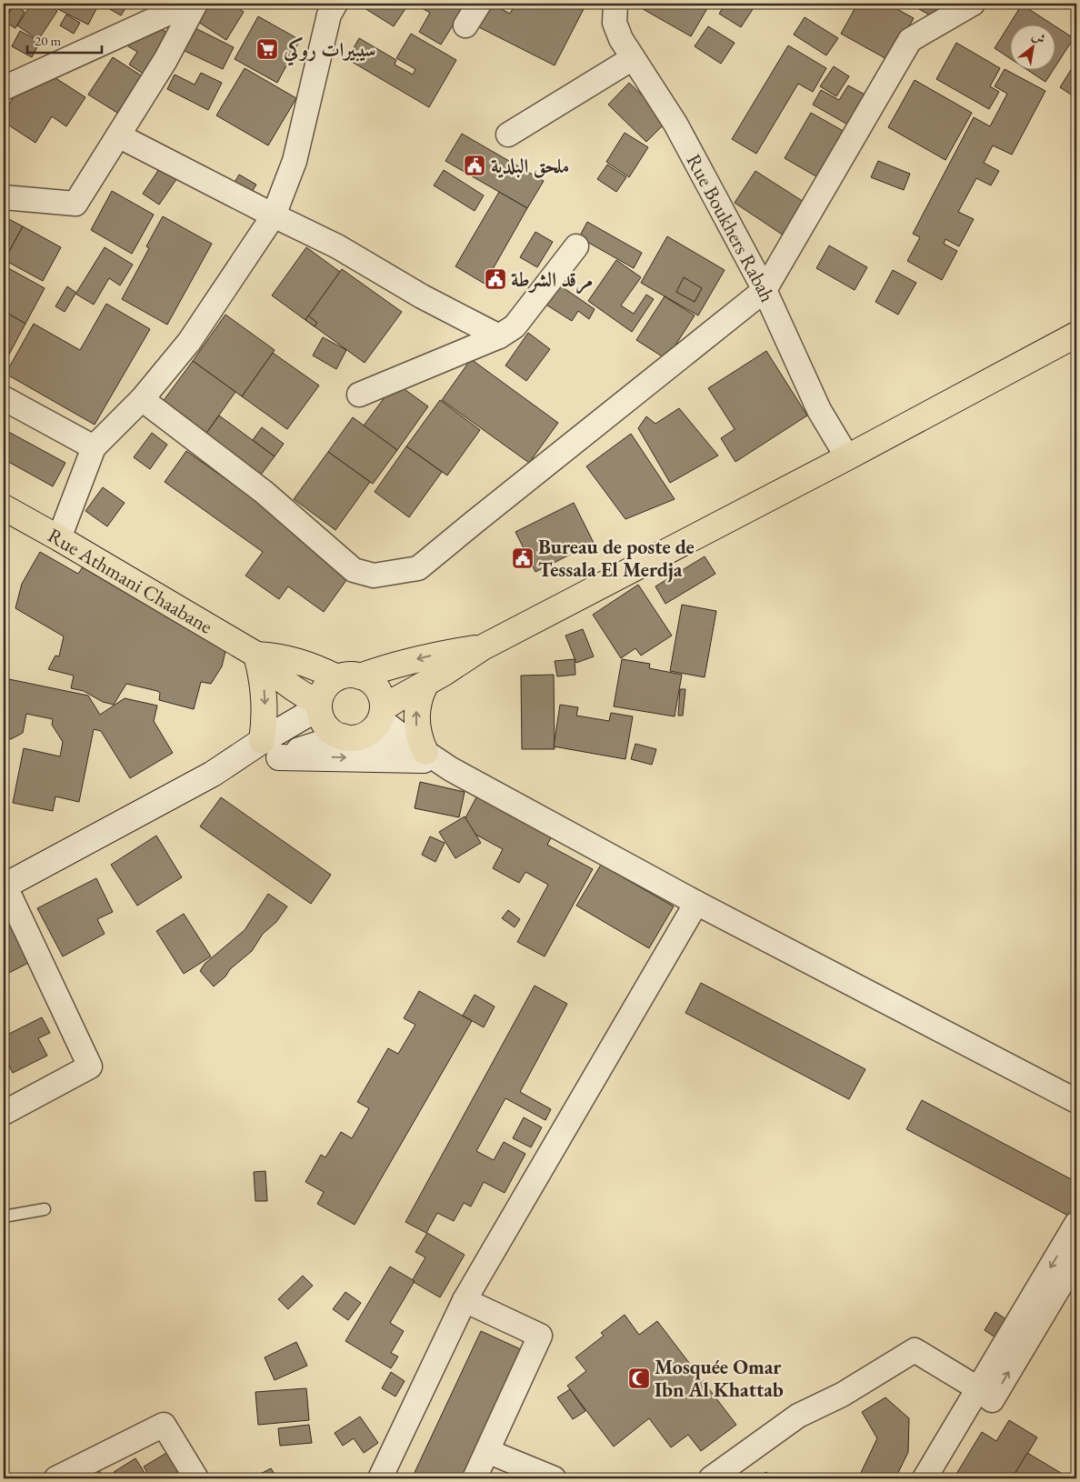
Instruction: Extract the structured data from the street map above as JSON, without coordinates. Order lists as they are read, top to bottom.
{
  "streets": {
    "main road": ["Rue Athmani Chaabane"],
    "street": ["Rue Boukhers Rabah"]
  },
  "places": {
    "supermarket": ["سيبيرات روكي"],
    "public building": ["ملحق البلدية", "مرقد الشرطة", "Bureau de poste de Tessala El Merdja"],
    "mosque": ["Mosquée Omar Ibn Al Khattab"]
  },
  "scale_bar": "20 m",
  "north": "top right"
}
